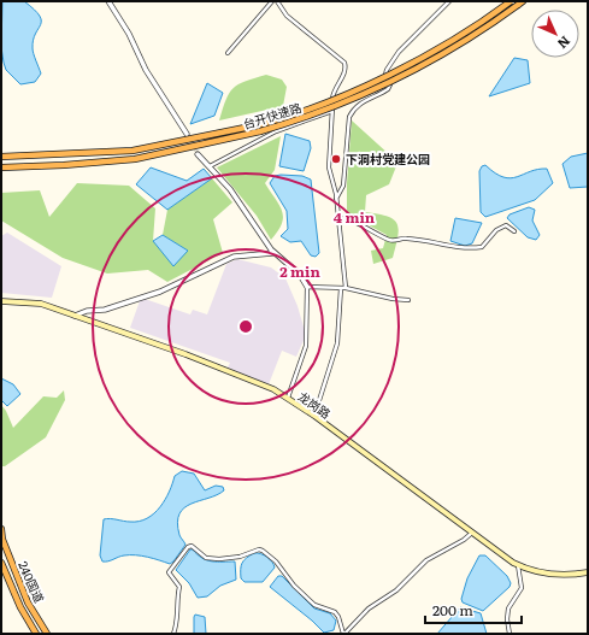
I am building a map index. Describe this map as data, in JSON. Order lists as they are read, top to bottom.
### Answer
{
  "streets": {
    "highway": ["台开快速路", "240国道"],
    "main road": ["龙岗路"]
  },
  "places": ["下洞村党建公园"],
  "scale_bar": "200 m",
  "north": "bottom right",
  "rings": ["4 min", "2 min"]
}
